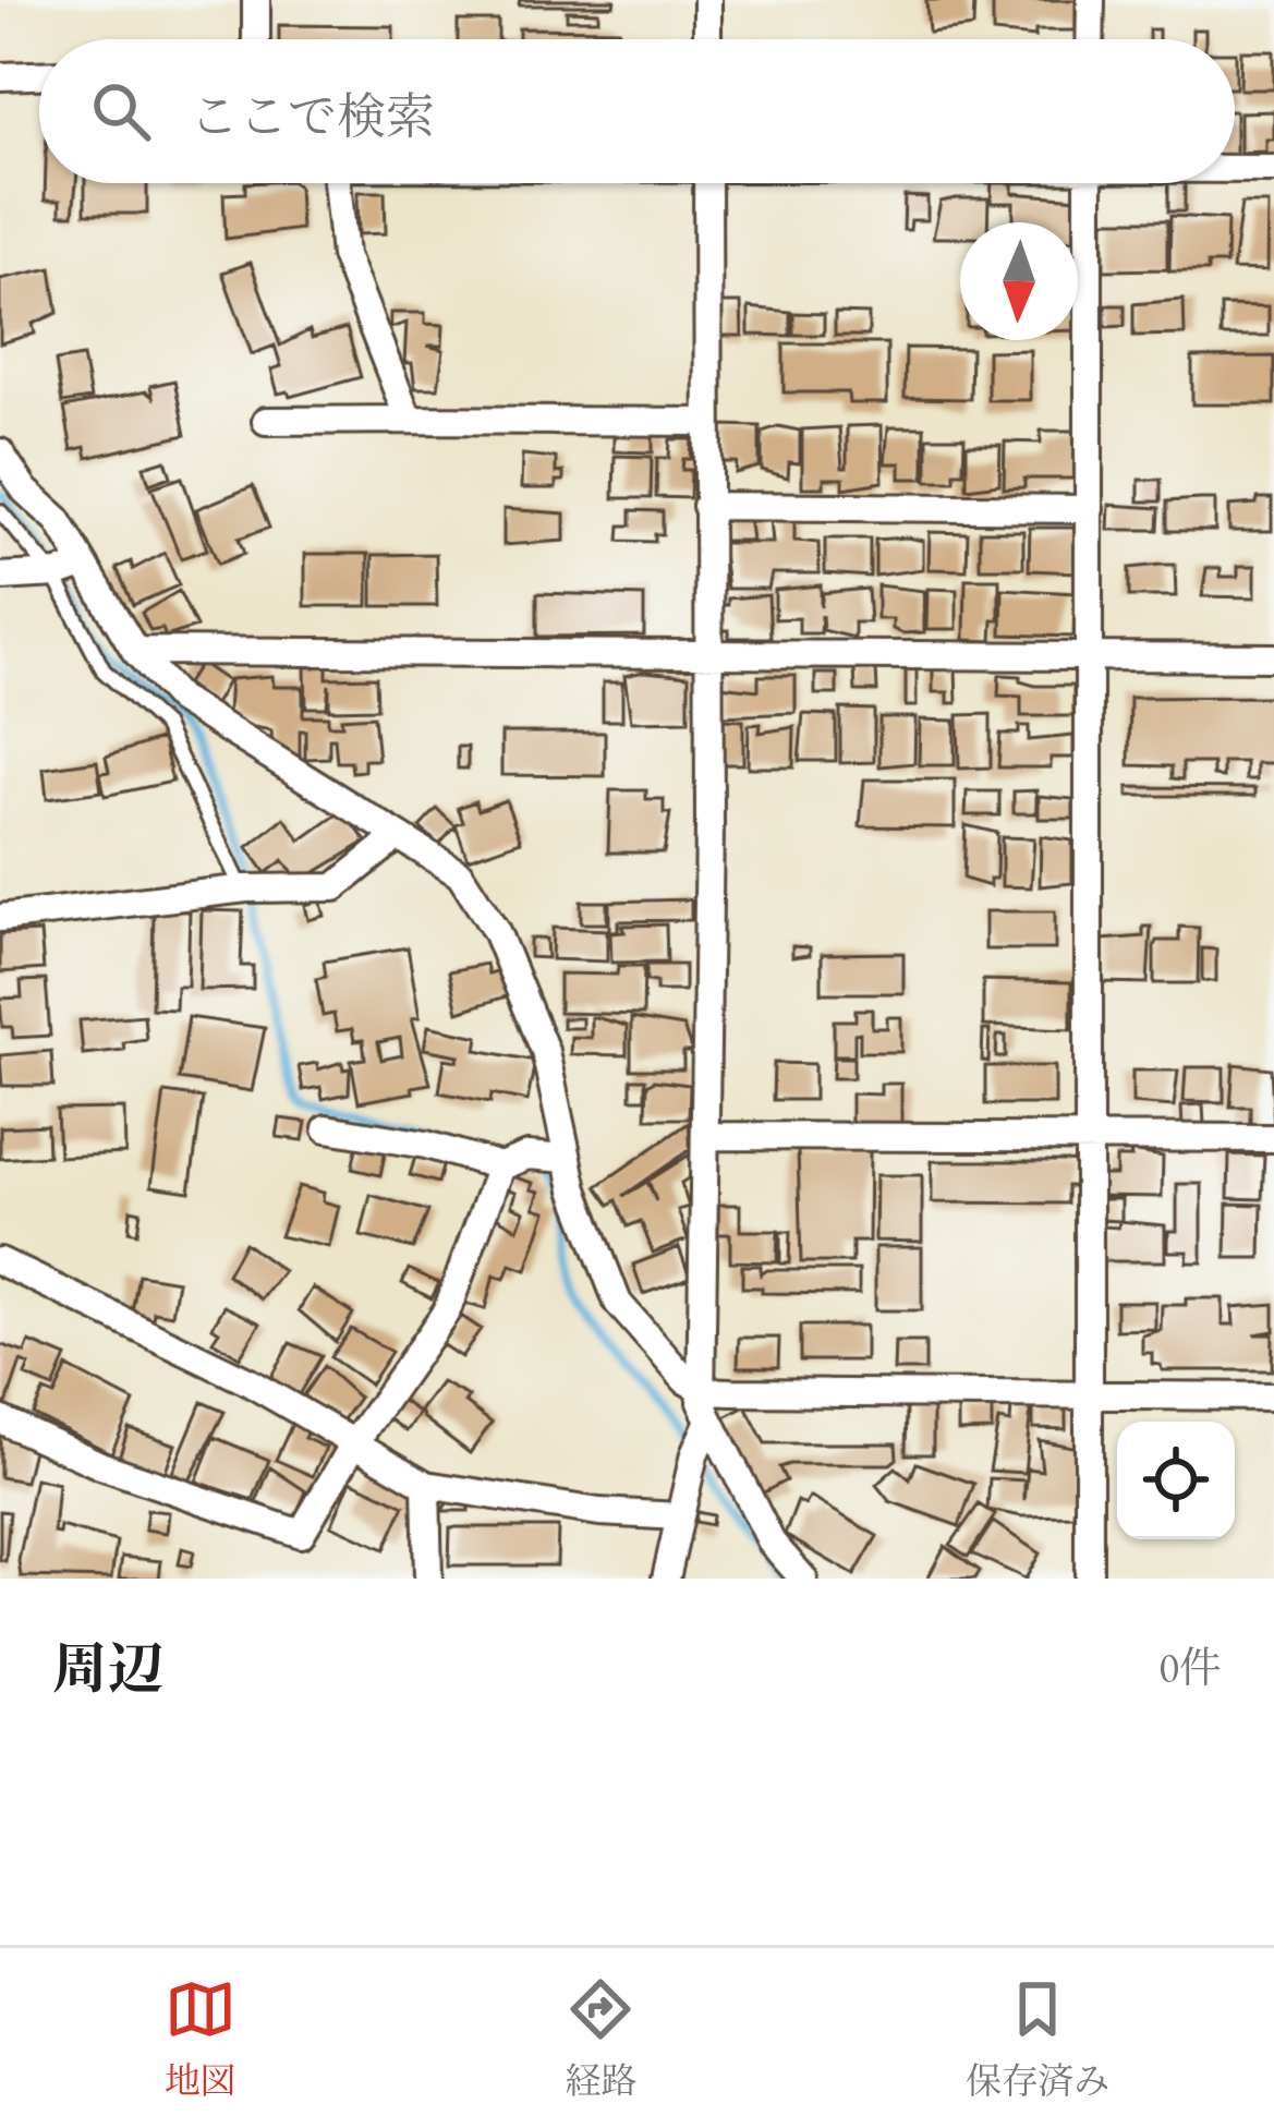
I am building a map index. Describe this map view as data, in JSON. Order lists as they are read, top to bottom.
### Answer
{
  "north": "bottom",
  "page": {
    "search": "ここで検索",
    "heading": ["周辺", "0件"],
    "nav": ["地図", "経路", "保存済み"]
  }
}
